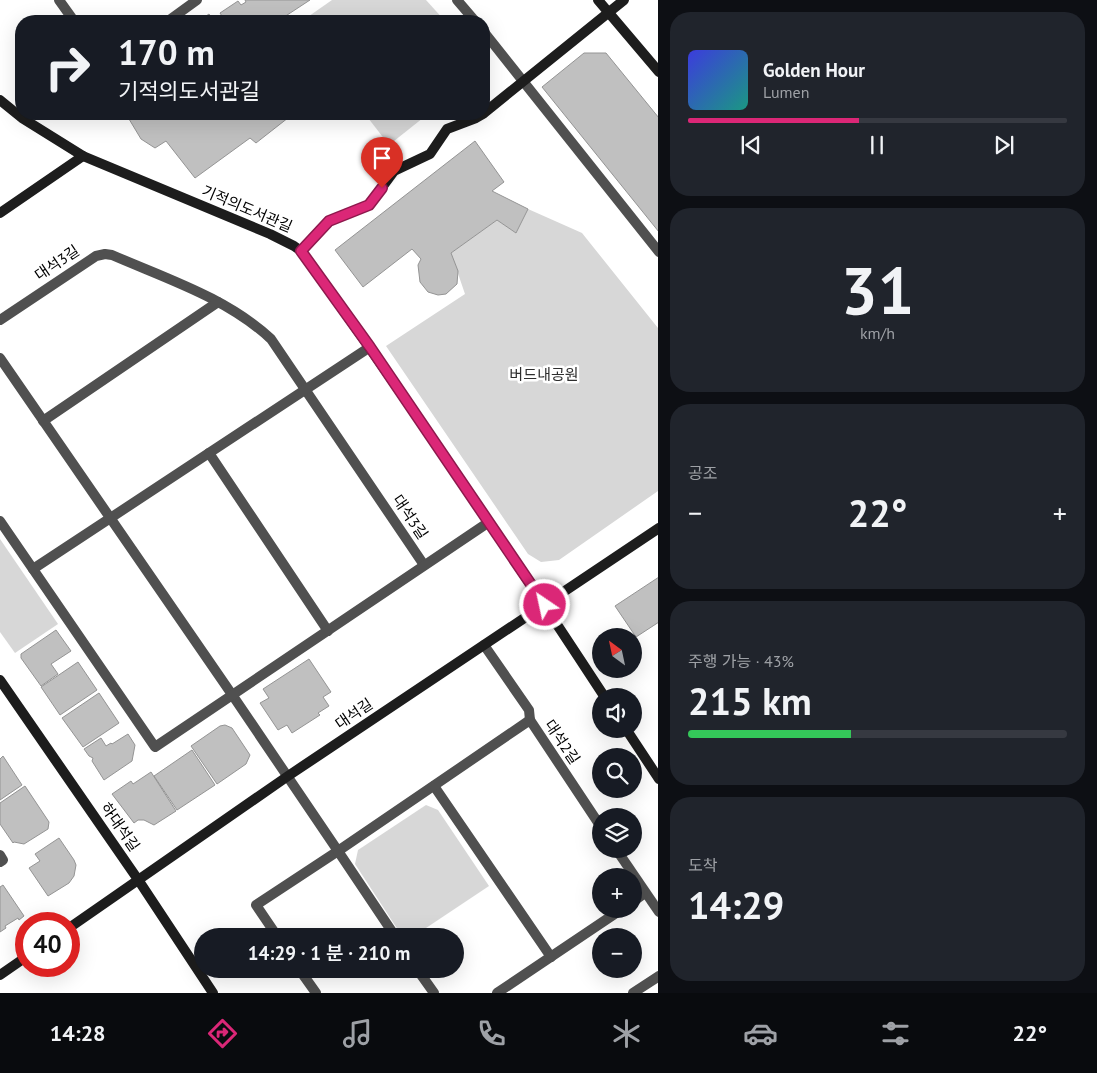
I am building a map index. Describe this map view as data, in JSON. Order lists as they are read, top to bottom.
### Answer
{
  "streets": {
    "street": [
      "기적의도서관길",
      "대석3길",
      "대석길",
      "대석2길",
      "하대석길"
    ]
  },
  "crossings": [
    ["대석길", "하대석길"]
  ],
  "parks": ["버드내공원"],
  "north": "top left",
  "page": {
    "turn": ["170 m", "기적의도서관길"],
    "song": ["Golden Hour", "Lumen"],
    "tile": [
      ["31", "km/h"],
      "공조",
      ["주행 가능 · 43%", "215 km"],
      ["도착", "14:29"]
    ],
    "heat": ["−", "22°", "+"],
    "map_buttons": ["+", "−"],
    "limit": "40",
    "trip": "14:29 · 1 분 · 210 m",
    "tabs": ["14:28", "22°"]
  }
}
